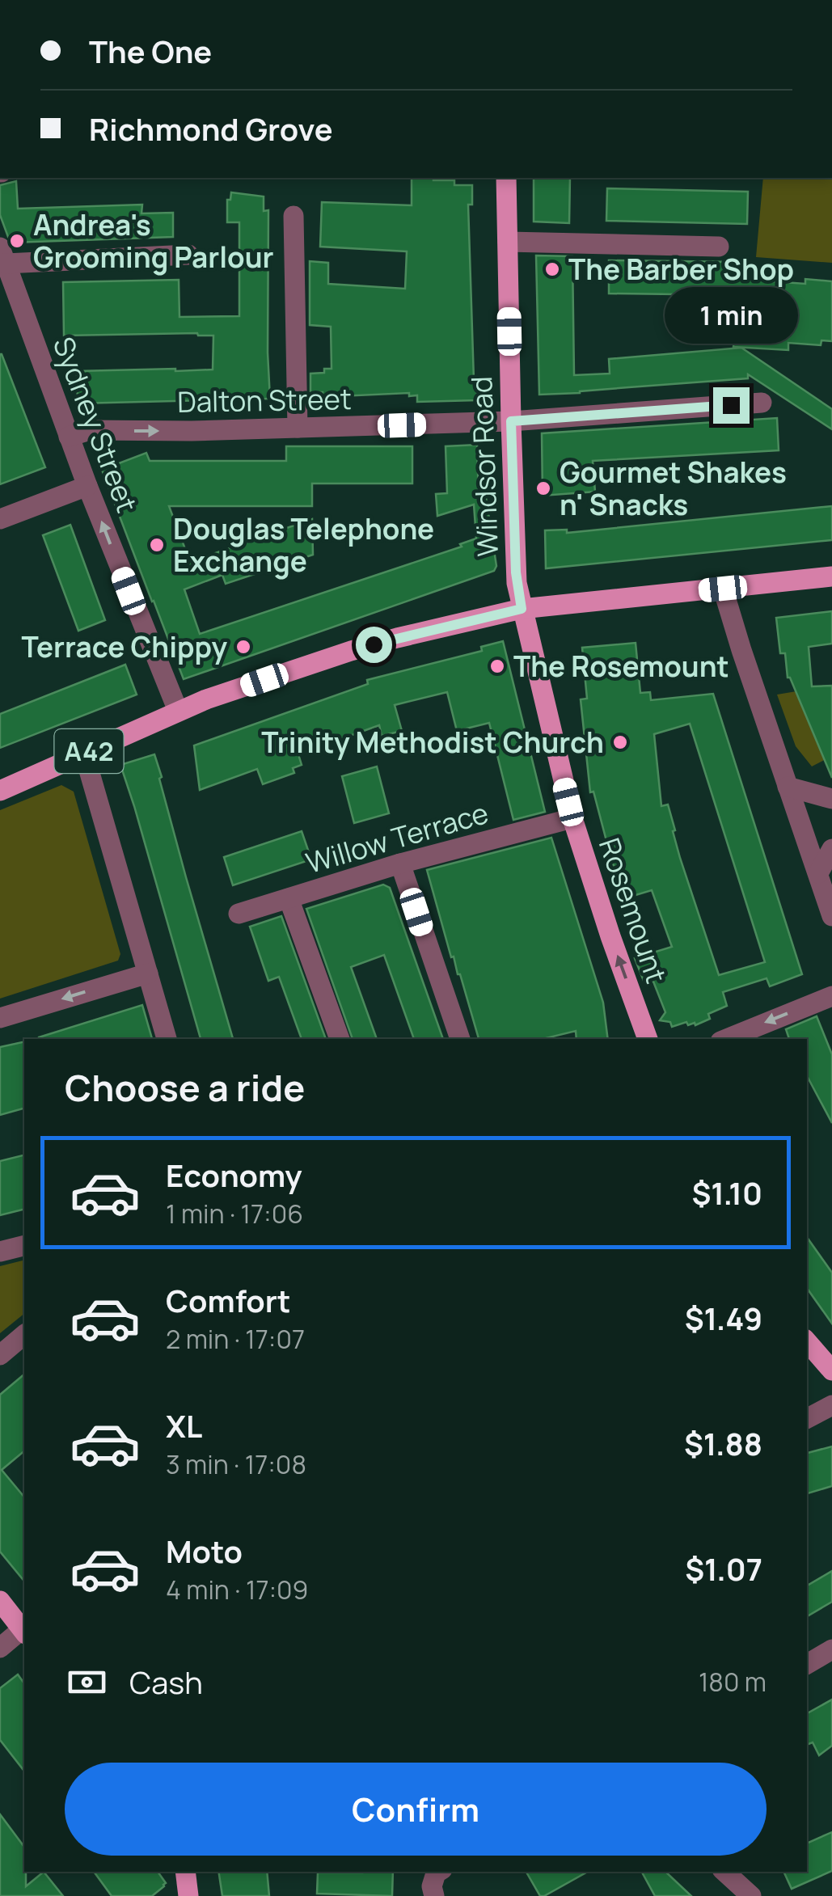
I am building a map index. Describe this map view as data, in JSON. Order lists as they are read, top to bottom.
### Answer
{
  "streets": {
    "main road": ["Windsor Road", "A42", "Rosemount"],
    "street": ["Dalton Street", "Sydney Street", "Willow Terrace"]
  },
  "crossings": [
    ["Dalton Street", "Sydney Street"],
    ["Dalton Street", "Windsor Road"],
    ["Sydney Street", "A42"],
    ["Windsor Road", "A42"],
    ["Windsor Road", "Rosemount"],
    ["A42", "Rosemount"],
    ["Willow Terrace", "Rosemount"]
  ],
  "one_way": ["Sydney Street", "Rosemount"],
  "places": [
    "Andrea's Grooming Parlour",
    "The Barber Shop",
    "Gourmet Shakes n' Snacks",
    "Douglas Telephone Exchange",
    "Terrace Chippy",
    "The Rosemount",
    "Trinity Methodist Church"
  ],
  "page": {
    "banner": ["The One", "Richmond Grove"],
    "bubble": "1 min",
    "heading": "Choose a ride",
    "list": [
      {
        "name": "Economy",
        "note": "1 min · 17:06",
        "value": "$1.10"
      },
      {
        "name": "Comfort",
        "note": "2 min · 17:07",
        "value": "$1.49"
      },
      {
        "name": "XL",
        "note": "3 min · 17:08",
        "value": "$1.88"
      },
      {
        "name": "Moto",
        "note": "4 min · 17:09",
        "value": "$1.07"
      }
    ],
    "pay": ["Cash", "180 m"],
    "buttons": "Confirm"
  }
}
